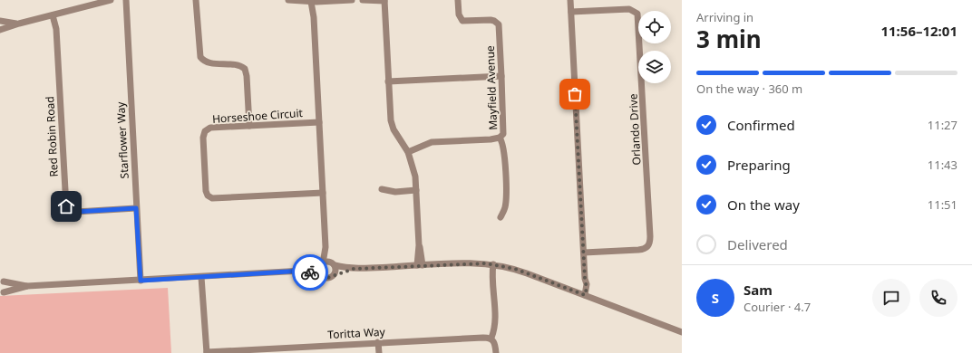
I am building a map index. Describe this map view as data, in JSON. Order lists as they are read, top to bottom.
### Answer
{
  "streets": {
    "street": [
      "Mayfield Avenue",
      "Horseshoe Circuit",
      "Orlando Drive",
      "Red Robin Road",
      "Starflower Way",
      "Toritta Way"
    ]
  },
  "crossings": [
    ["Red Robin Road", "Starflower Way"]
  ],
  "page": {
    "heading": ["3 min", "Arriving in", "11:56–12:01"],
    "panel": ["Sam", "Courier · 4.7"],
    "bar": "On the way · 360 m",
    "list": [
      ["Confirmed", "11:27"],
      ["Preparing", "11:43"],
      ["On the way", "11:51"],
      "Delivered"
    ],
    "round": "S"
  }
}
